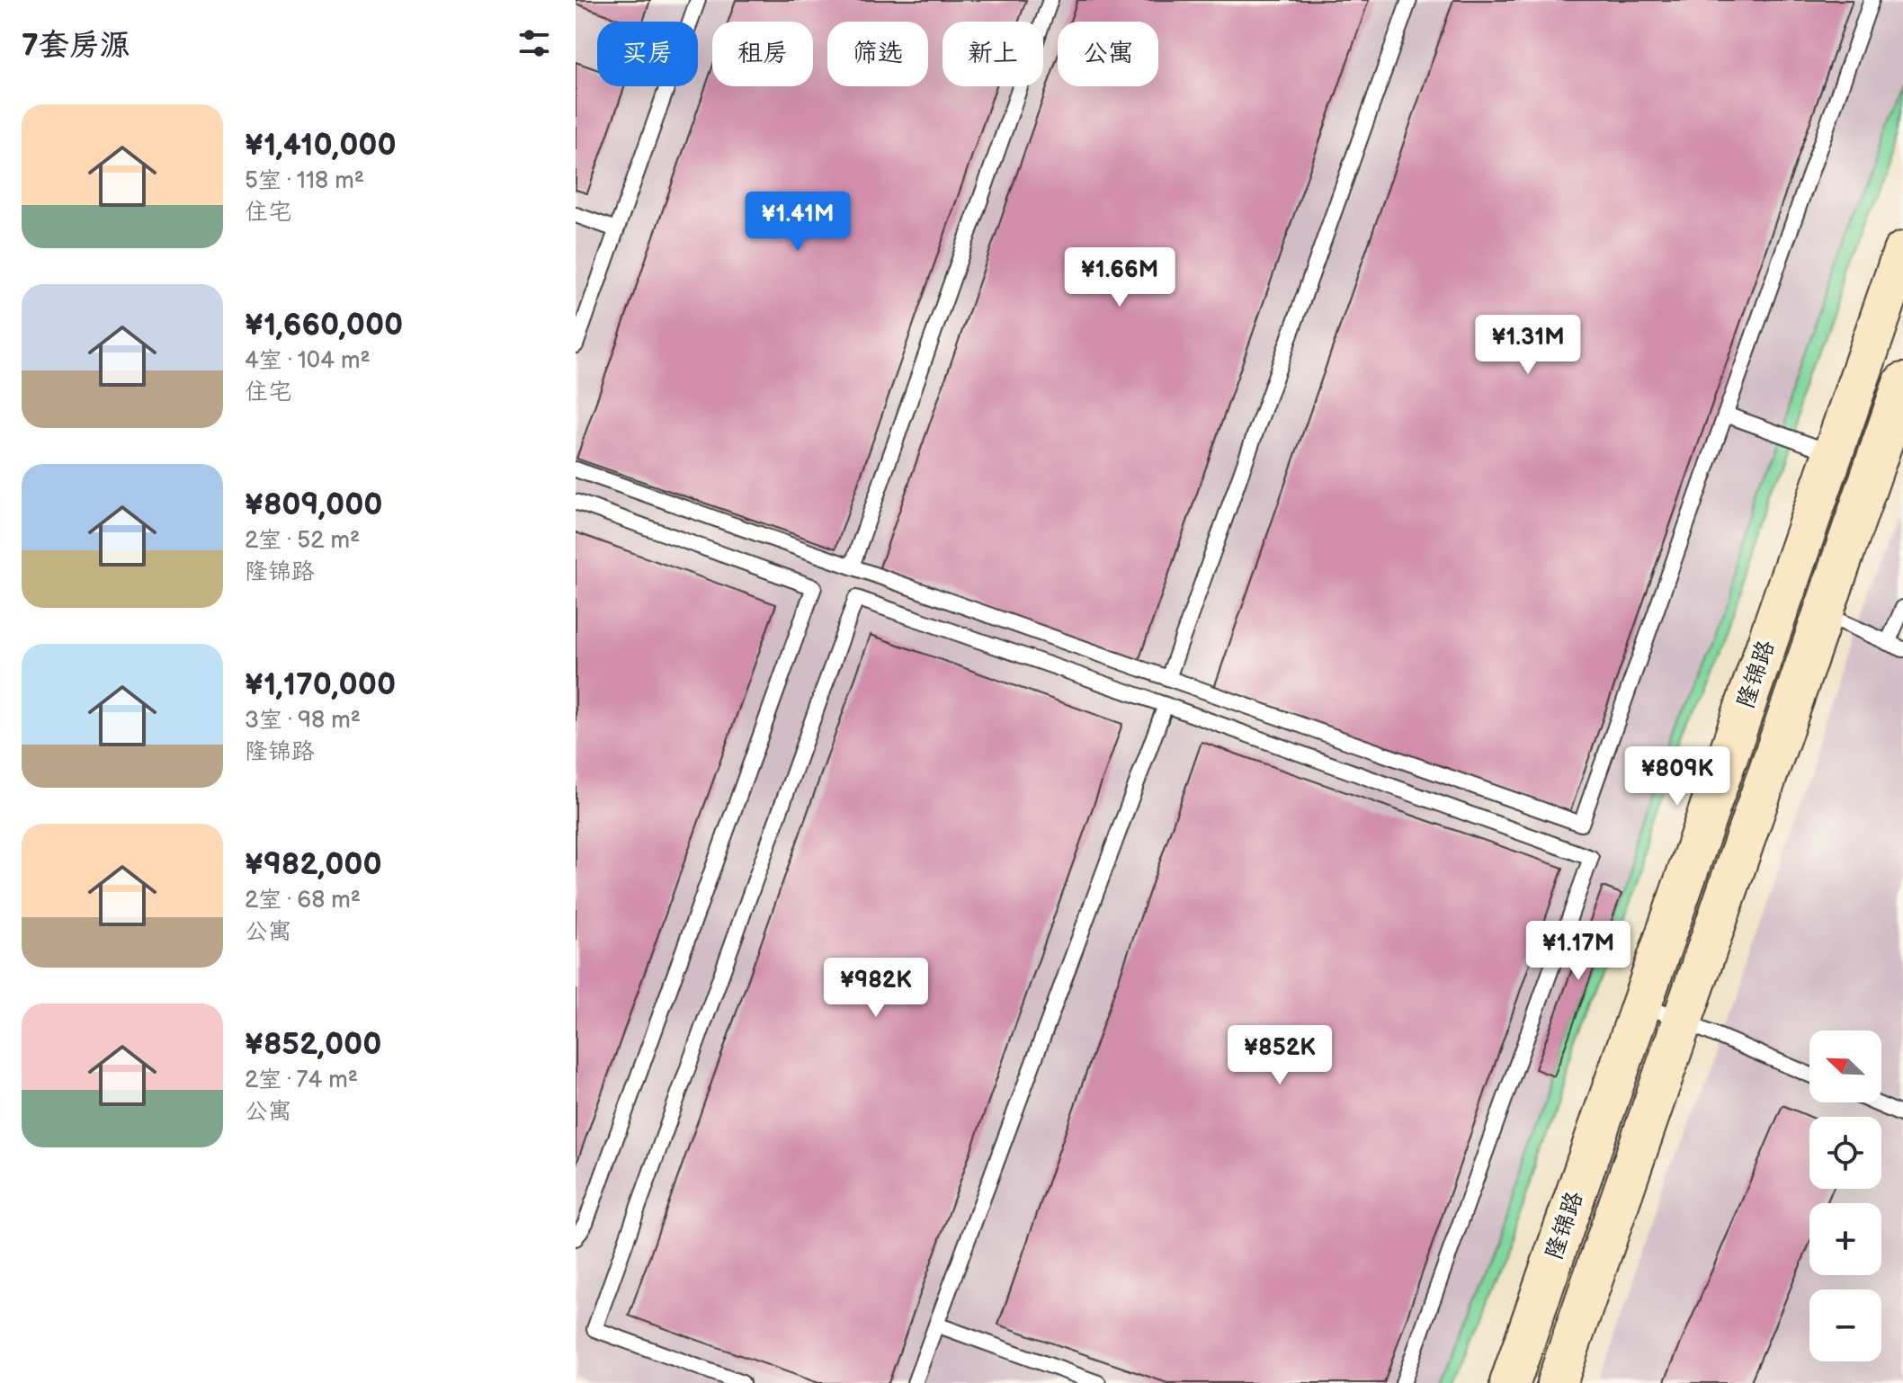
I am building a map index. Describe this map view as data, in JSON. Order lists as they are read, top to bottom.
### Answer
{
  "streets": {
    "main road": ["隆锦路"]
  },
  "north": "top left",
  "page": {
    "heading": "7套房源",
    "chip": [
      "买房",
      "租房",
      "筛选",
      "新上",
      "公寓"
    ],
    "list": [
      {
        "name": "¥1,410,000",
        "note": "5室 · 118 m² · 住宅"
      },
      {
        "name": "¥1,660,000",
        "note": "4室 · 104 m² · 住宅"
      },
      {
        "name": "¥809,000",
        "note": "2室 · 52 m² · 隆锦路"
      },
      {
        "name": "¥1,170,000",
        "note": "3室 · 98 m² · 隆锦路"
      },
      {
        "name": "¥982,000",
        "note": "2室 · 68 m² · 公寓"
      },
      {
        "name": "¥852,000",
        "note": "2室 · 74 m² · 公寓"
      }
    ],
    "price": [
      "¥1.41M",
      "¥1.66M",
      "¥1.31M",
      "¥809K",
      "¥1.17M",
      "¥982K",
      "¥852K"
    ],
    "map_buttons": ["+", "−"]
  }
}
